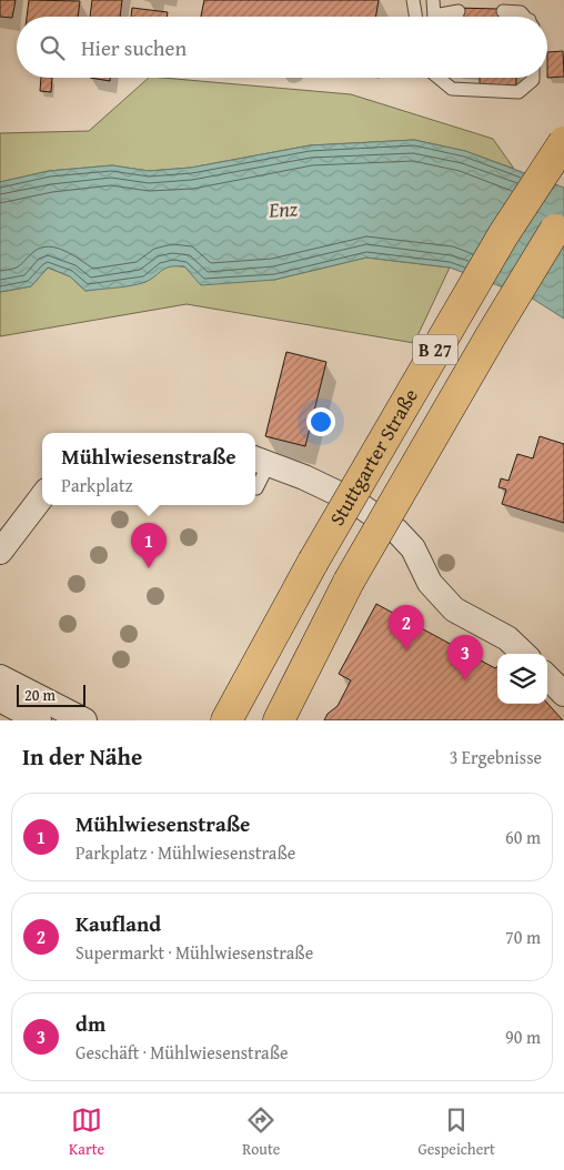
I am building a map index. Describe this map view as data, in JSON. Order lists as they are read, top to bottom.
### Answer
{
  "streets": {
    "main road": ["B 27", "Stuttgarter Straße"]
  },
  "water": ["Enz"],
  "scale_bar": "20 m",
  "page": {
    "search": "Hier suchen",
    "popup": ["Mühlwiesenstraße", "Parkplatz"],
    "pins": ["1", "2", "3"],
    "scale": "20 m",
    "heading": ["In der Nähe", "3 Ergebnisse"],
    "list": [
      {
        "mark": "1",
        "name": "Mühlwiesenstraße",
        "note": "Parkplatz · Mühlwiesenstraße",
        "value": "60 m"
      },
      {
        "mark": "2",
        "name": "Kaufland",
        "note": "Supermarkt · Mühlwiesenstraße",
        "value": "70 m"
      },
      {
        "mark": "3",
        "name": "dm",
        "note": "Geschäft · Mühlwiesenstraße",
        "value": "90 m"
      }
    ],
    "nav": ["Karte", "Route", "Gespeichert"]
  }
}
